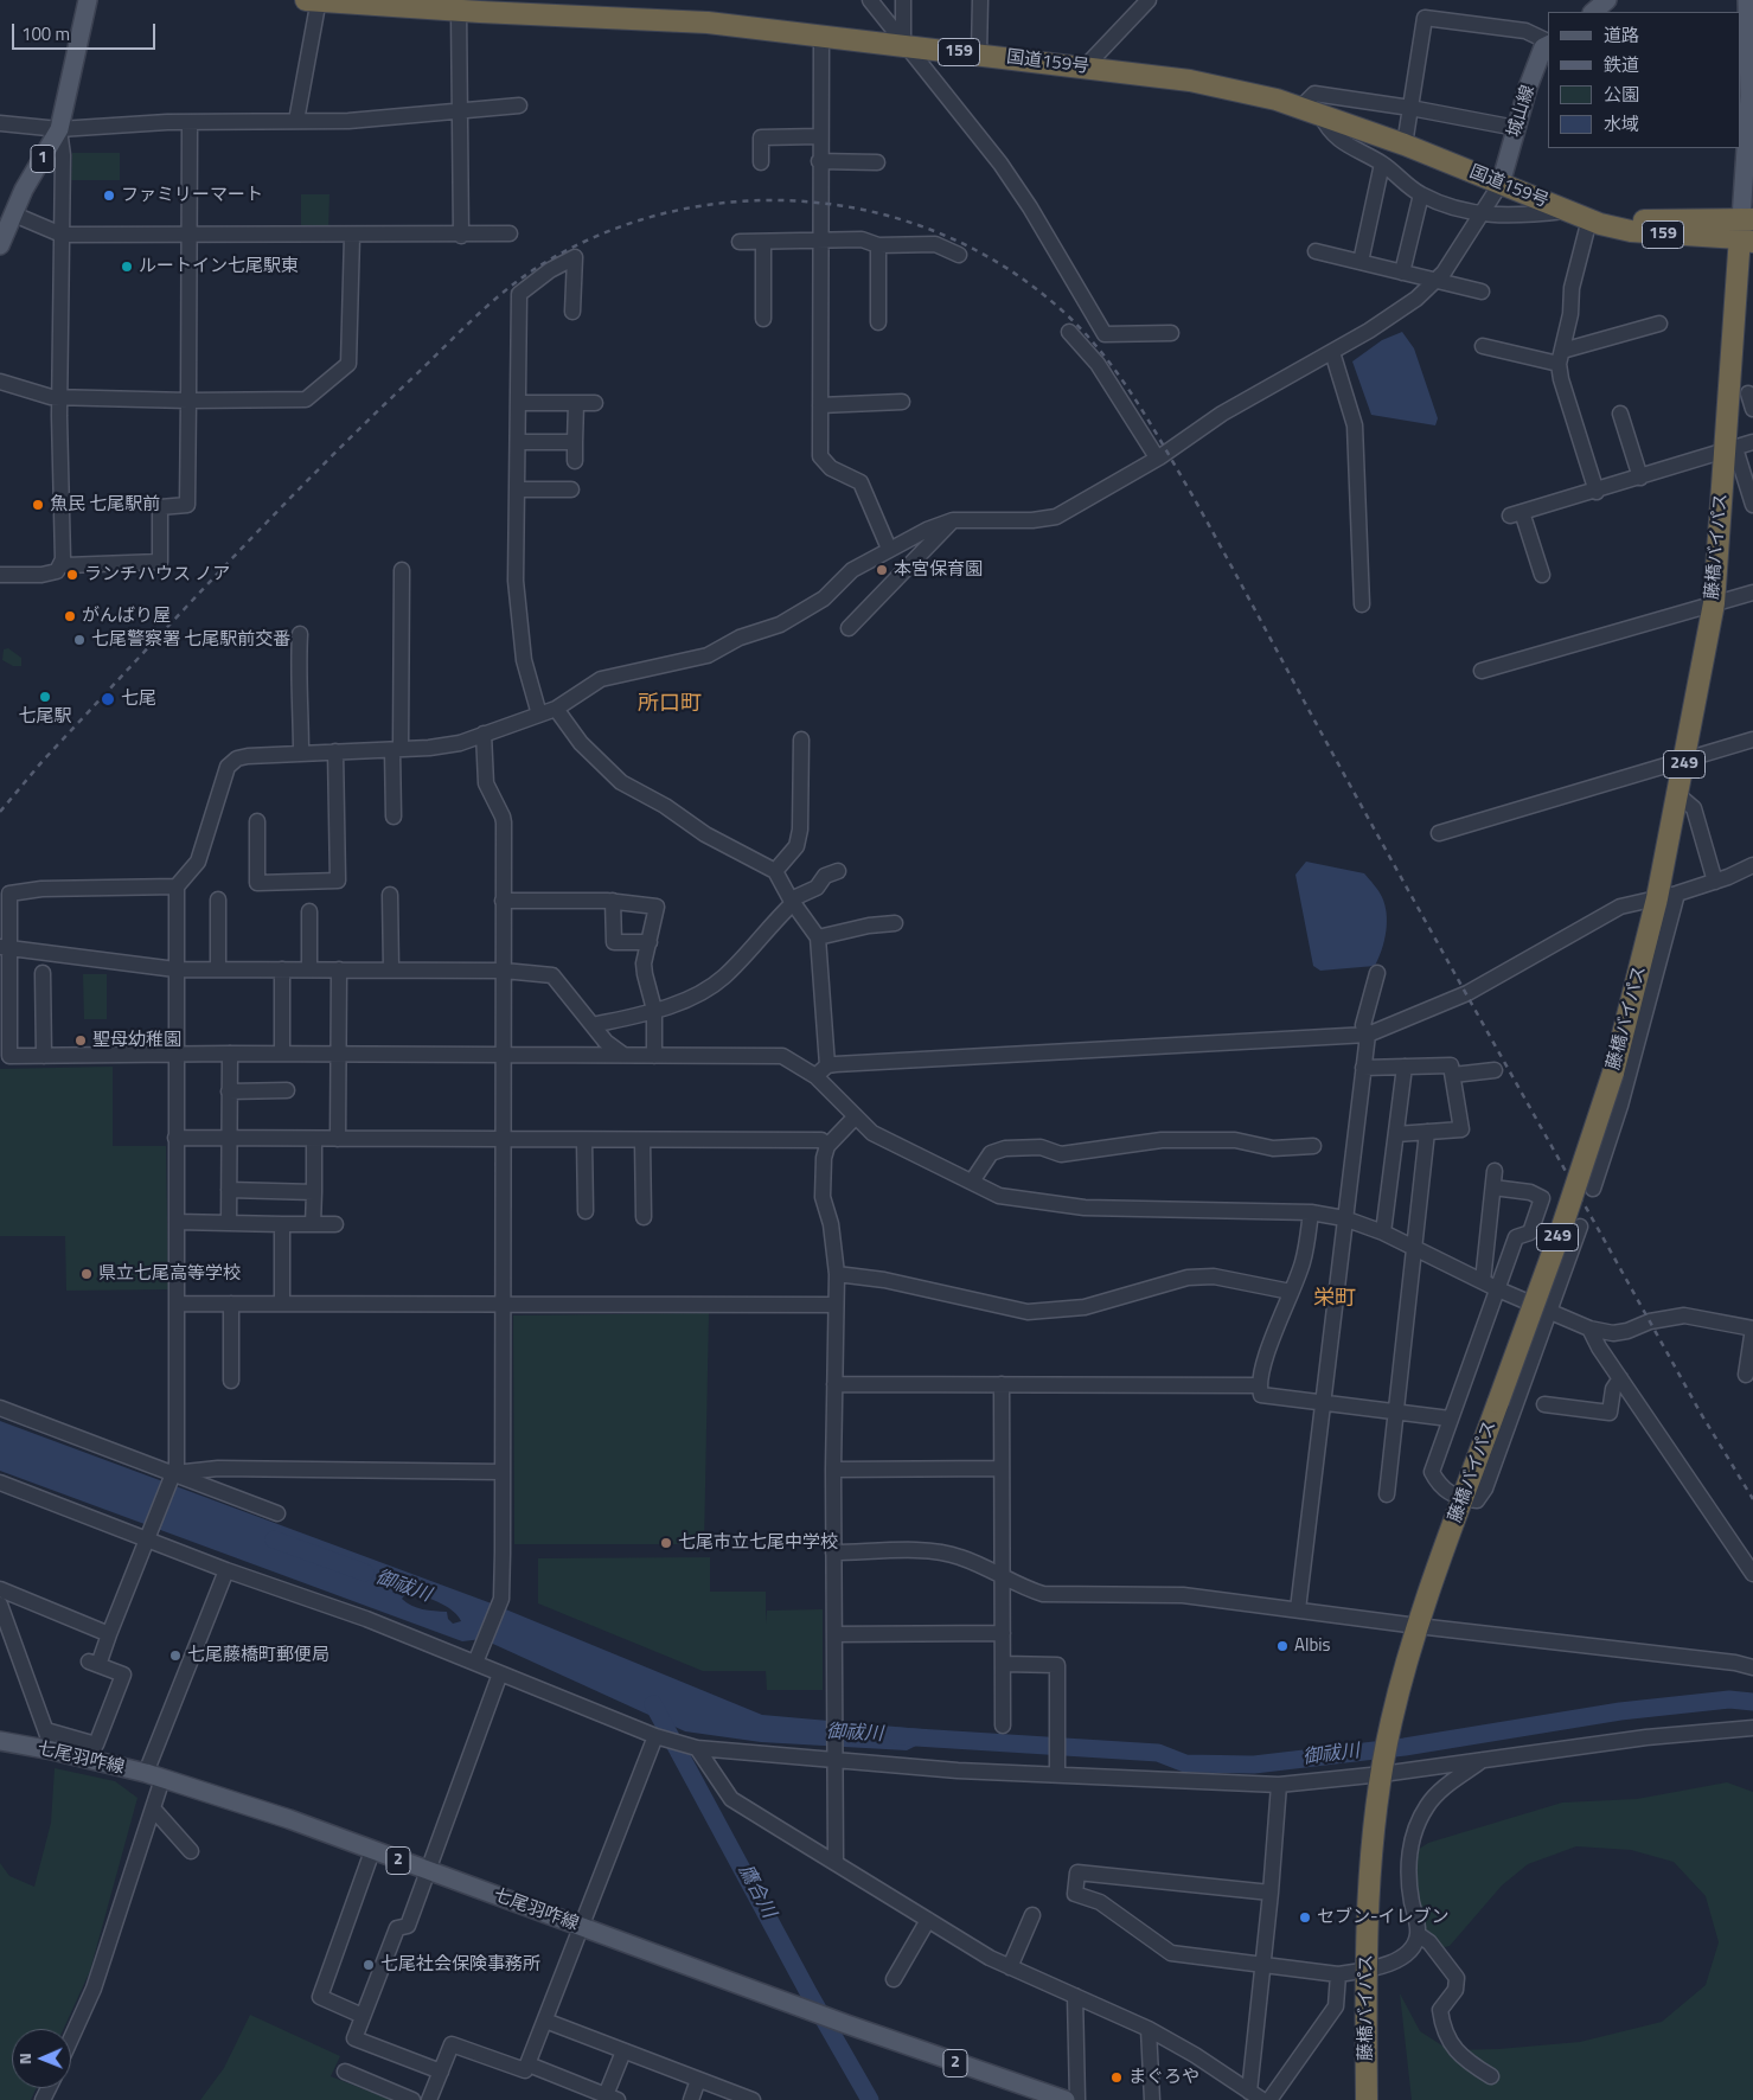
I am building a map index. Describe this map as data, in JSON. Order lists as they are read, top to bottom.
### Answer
{
  "streets": {
    "highway": [
      "159",
      "国道159号",
      "藤橋バイパス",
      "249"
    ],
    "main road": [
      "城山線",
      "1",
      "七尾羽咋線",
      "2"
    ]
  },
  "crossings": [
    ["国道159号", "城山線"],
    ["国道159号", "藤橋バイパス"]
  ],
  "districts": ["所口町", "栄町"],
  "water": ["御祓川", "鷹合川"],
  "places": [
    "ファミリーマート",
    "ルートイン七尾駅東",
    "魚民 七尾駅前",
    "本宮保育園",
    "ランチハウス ノア",
    "がんばり屋",
    "七尾警察署 七尾駅前交番",
    "七尾駅",
    "七尾",
    "聖母幼稚園",
    "県立七尾高等学校",
    "七尾市立七尾中学校",
    "Albis",
    "七尾藤橋町郵便局",
    "セブン-イレブン",
    "七尾社会保険事務所",
    "まぐろや"
  ],
  "legend": [
    "道路",
    "鉄道",
    "公園",
    "水域"
  ],
  "scale_bar": "100 m",
  "north": "left"
}
